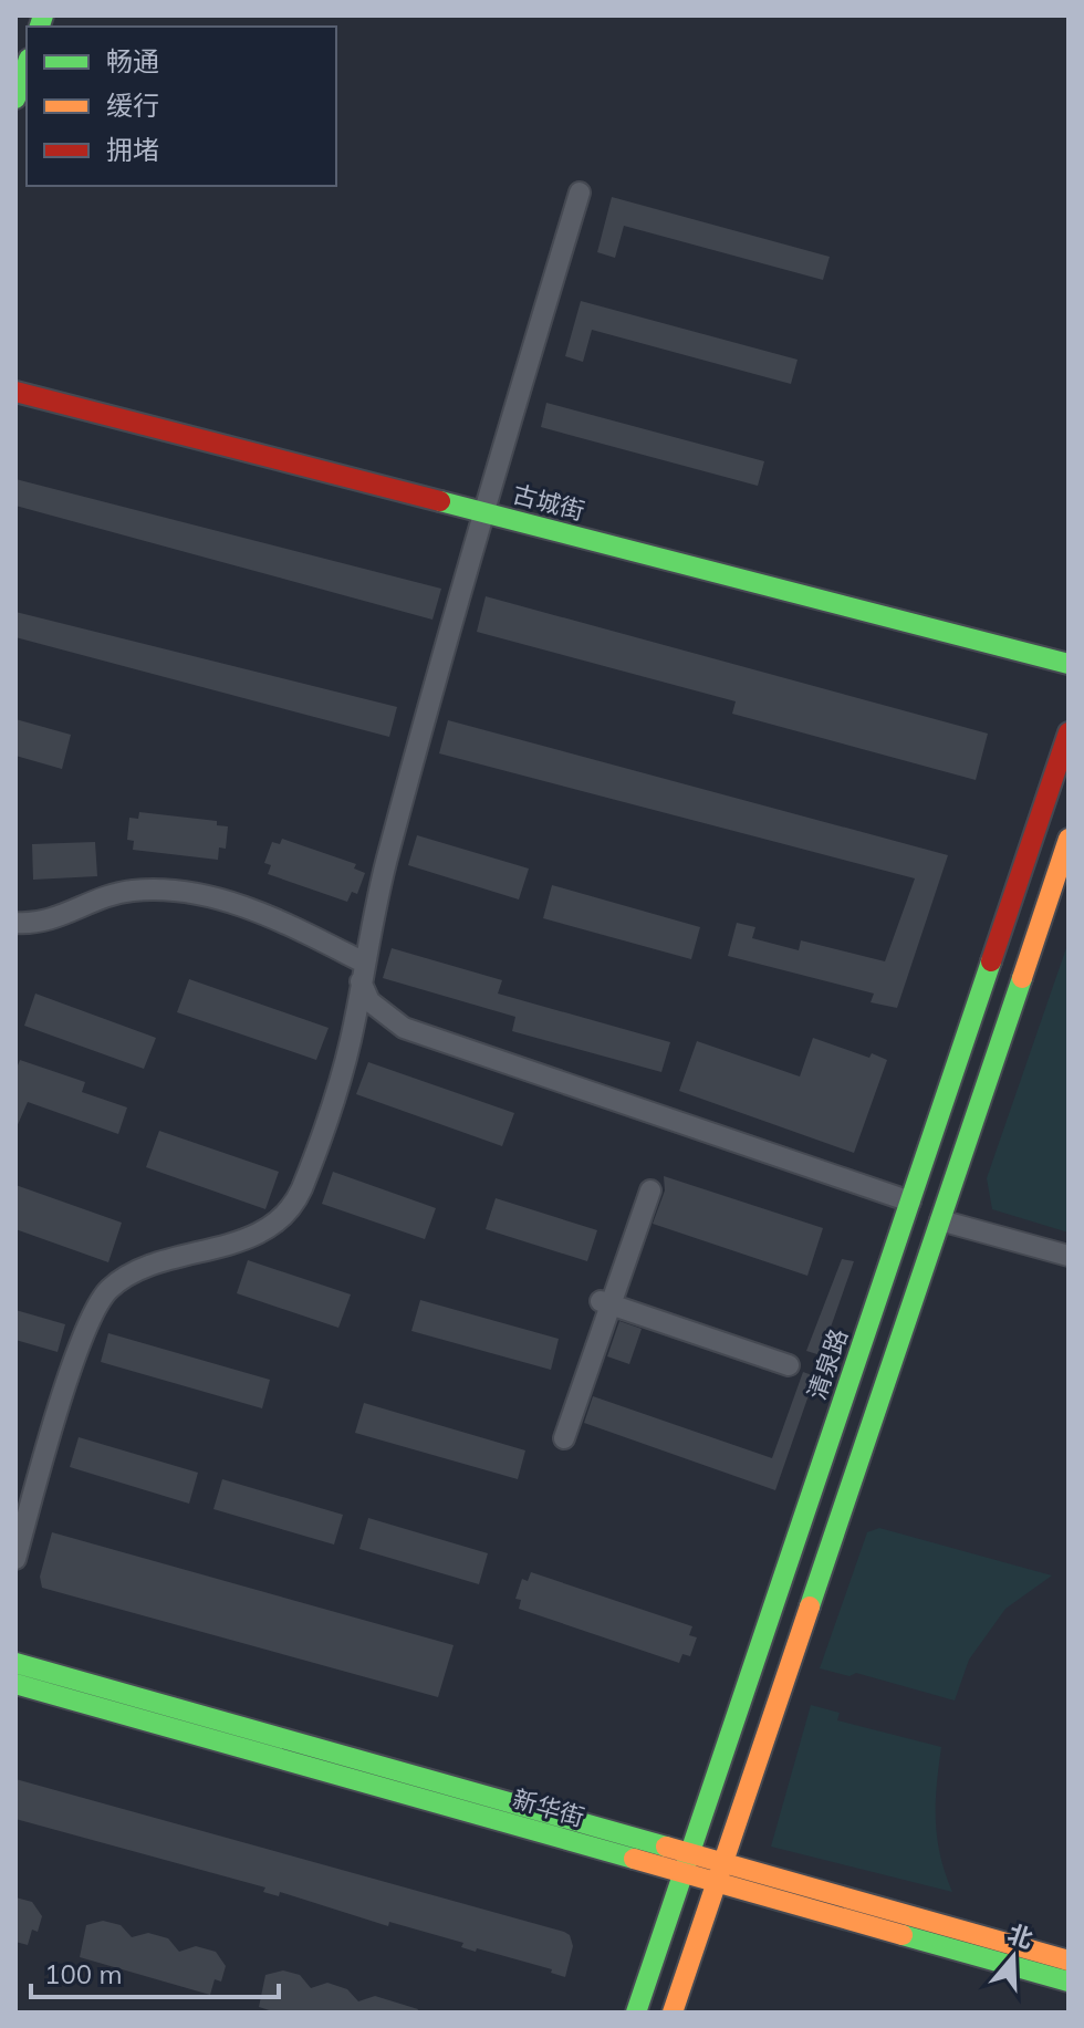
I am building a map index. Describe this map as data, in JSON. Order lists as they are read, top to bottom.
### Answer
{
  "streets": {
    "street": ["古城街", "清泉路", "新华街"]
  },
  "crossings": [
    ["清泉路", "新华街"]
  ],
  "legend": ["畅通", "缓行", "拥堵"],
  "scale_bar": "100 m",
  "north": "top"
}
